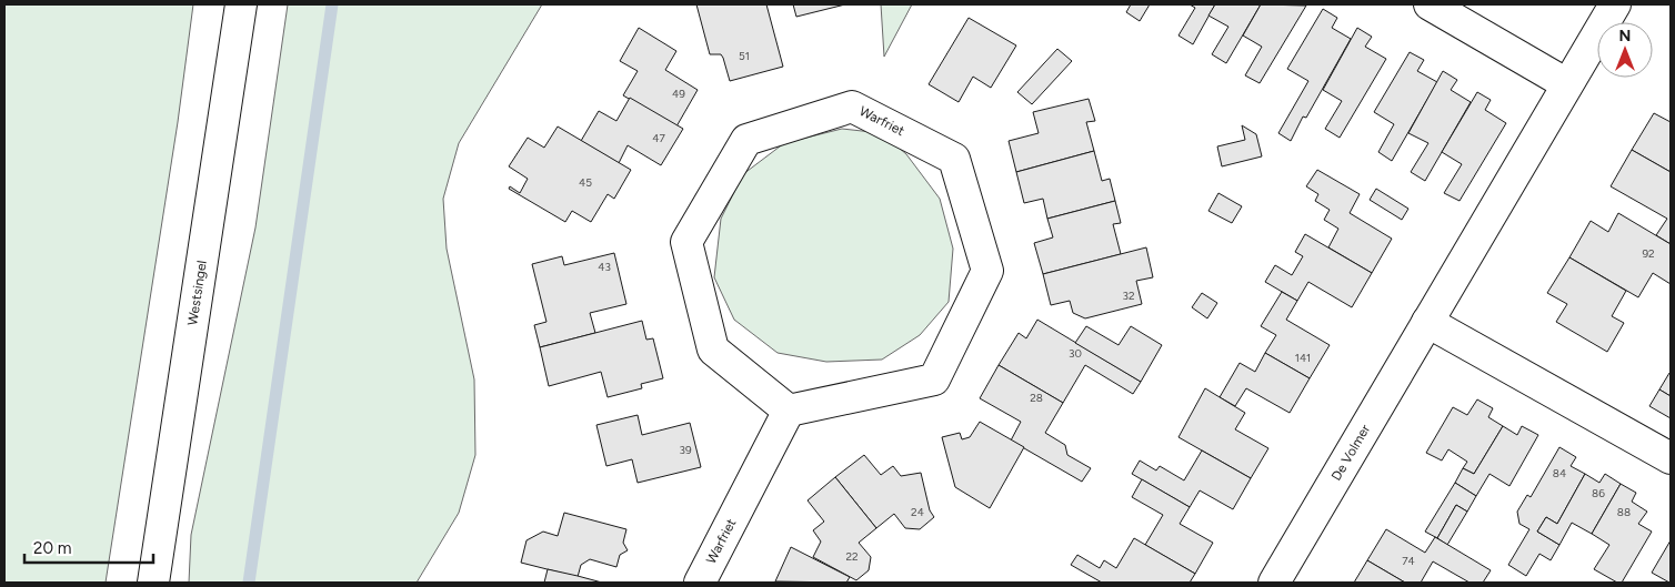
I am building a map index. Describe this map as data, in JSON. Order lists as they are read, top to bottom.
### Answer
{
  "streets": {
    "street": ["Warfriet", "Westsingel", "De Volmer"]
  },
  "house_numbers": [
    "51",
    "49",
    "47",
    "45",
    "92",
    "43",
    "32",
    "30",
    "141",
    "28",
    "39",
    "84",
    "86",
    "24",
    "88",
    "22",
    "74"
  ],
  "scale_bar": "20 m",
  "north": "top"
}
